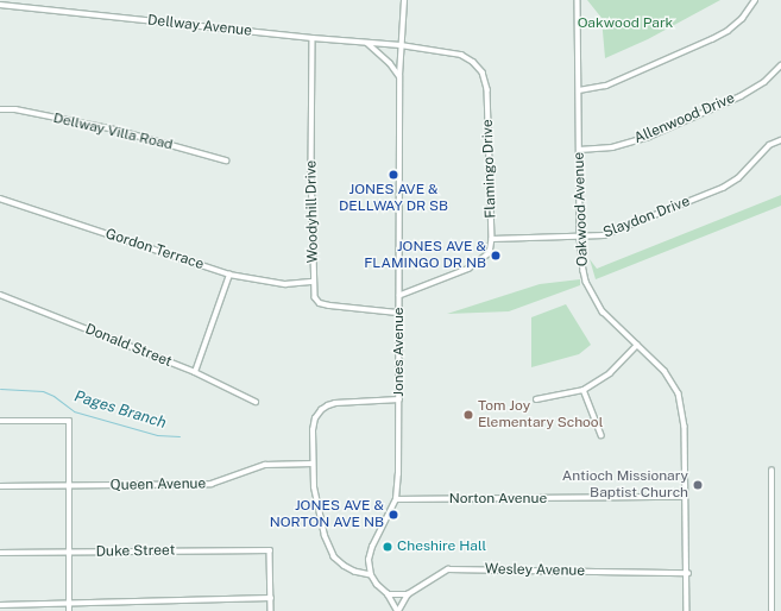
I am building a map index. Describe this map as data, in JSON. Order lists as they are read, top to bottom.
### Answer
{
  "streets": {
    "street": [
      "Dellway Avenue",
      "Allenwood Drive",
      "Dellway Villa Road",
      "Flamingo Drive",
      "Oakwood Avenue",
      "Woodyhill Drive",
      "Slaydon Drive",
      "Gordon Terrace",
      "Donald Street",
      "Jones Avenue",
      "Queen Avenue",
      "Norton Avenue",
      "Duke Street",
      "Wesley Avenue"
    ]
  },
  "crossings": [
    ["Dellway Avenue", "Flamingo Drive"],
    ["Dellway Avenue", "Woodyhill Drive"],
    ["Dellway Avenue", "Jones Avenue"],
    ["Allenwood Drive", "Oakwood Avenue"],
    ["Flamingo Drive", "Slaydon Drive"],
    ["Flamingo Drive", "Jones Avenue"],
    ["Oakwood Avenue", "Slaydon Drive"],
    ["Oakwood Avenue", "Norton Avenue"],
    ["Oakwood Avenue", "Wesley Avenue"],
    ["Woodyhill Drive", "Gordon Terrace"],
    ["Woodyhill Drive", "Jones Avenue"],
    ["Jones Avenue", "Norton Avenue"]
  ],
  "water": ["Pages Branch"],
  "parks": ["Oakwood Park"],
  "places": [
    "JONES AVE & DELLWAY DR SB",
    "JONES AVE & FLAMINGO DR NB",
    "Tom Joy Elementary School",
    "Antioch Missionary Baptist Church",
    "JONES AVE & NORTON AVE NB",
    "Cheshire Hall"
  ]
}
